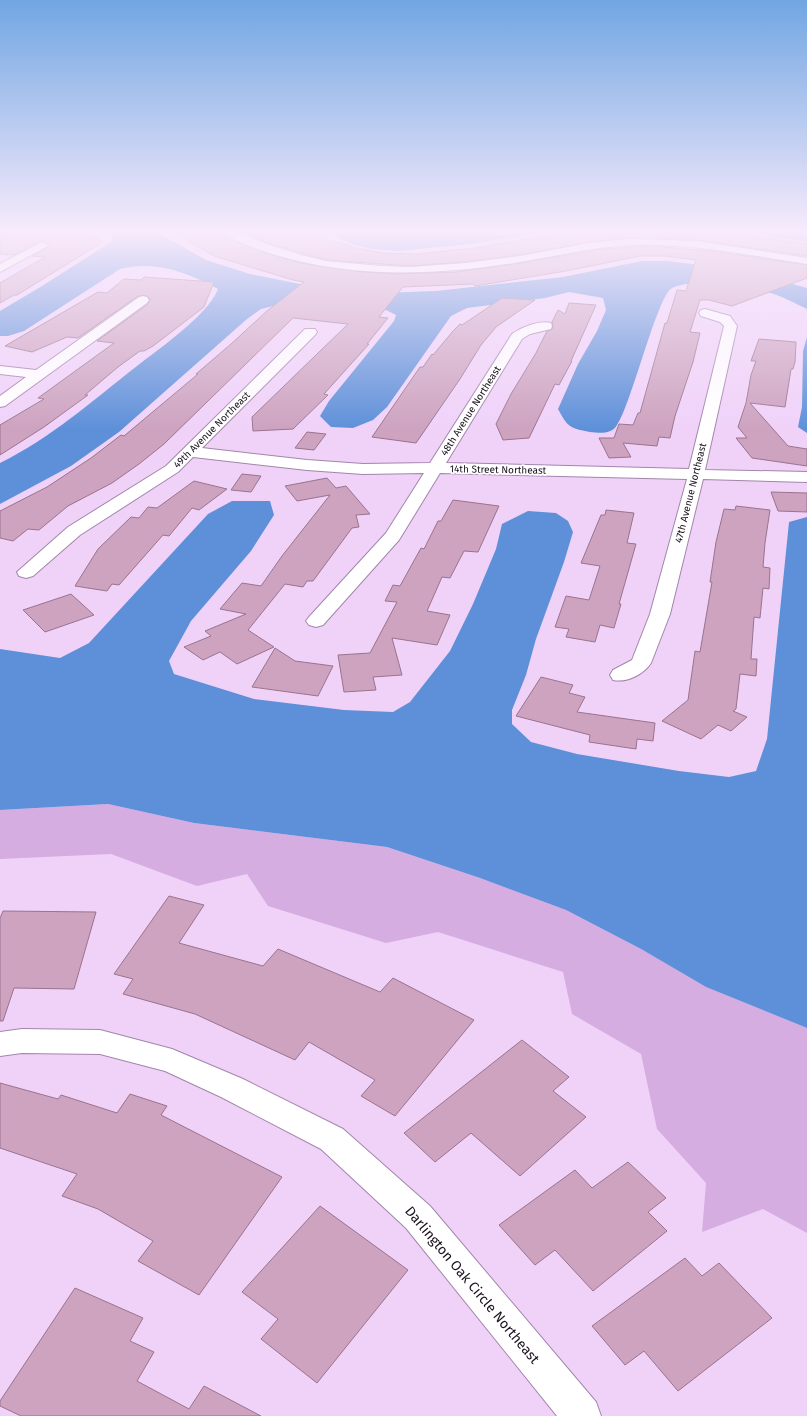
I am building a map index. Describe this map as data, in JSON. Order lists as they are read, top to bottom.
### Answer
{
  "streets": {
    "street": [
      "48th Avenue Northeast",
      "49th Avenue Northeast",
      "14th Street Northeast",
      "47th Avenue Northeast",
      "Darlington Oak Circle Northeast"
    ]
  },
  "crossings": [
    ["48th Avenue Northeast", "14th Street Northeast"],
    ["49th Avenue Northeast", "14th Street Northeast"],
    ["14th Street Northeast", "47th Avenue Northeast"]
  ]
}
